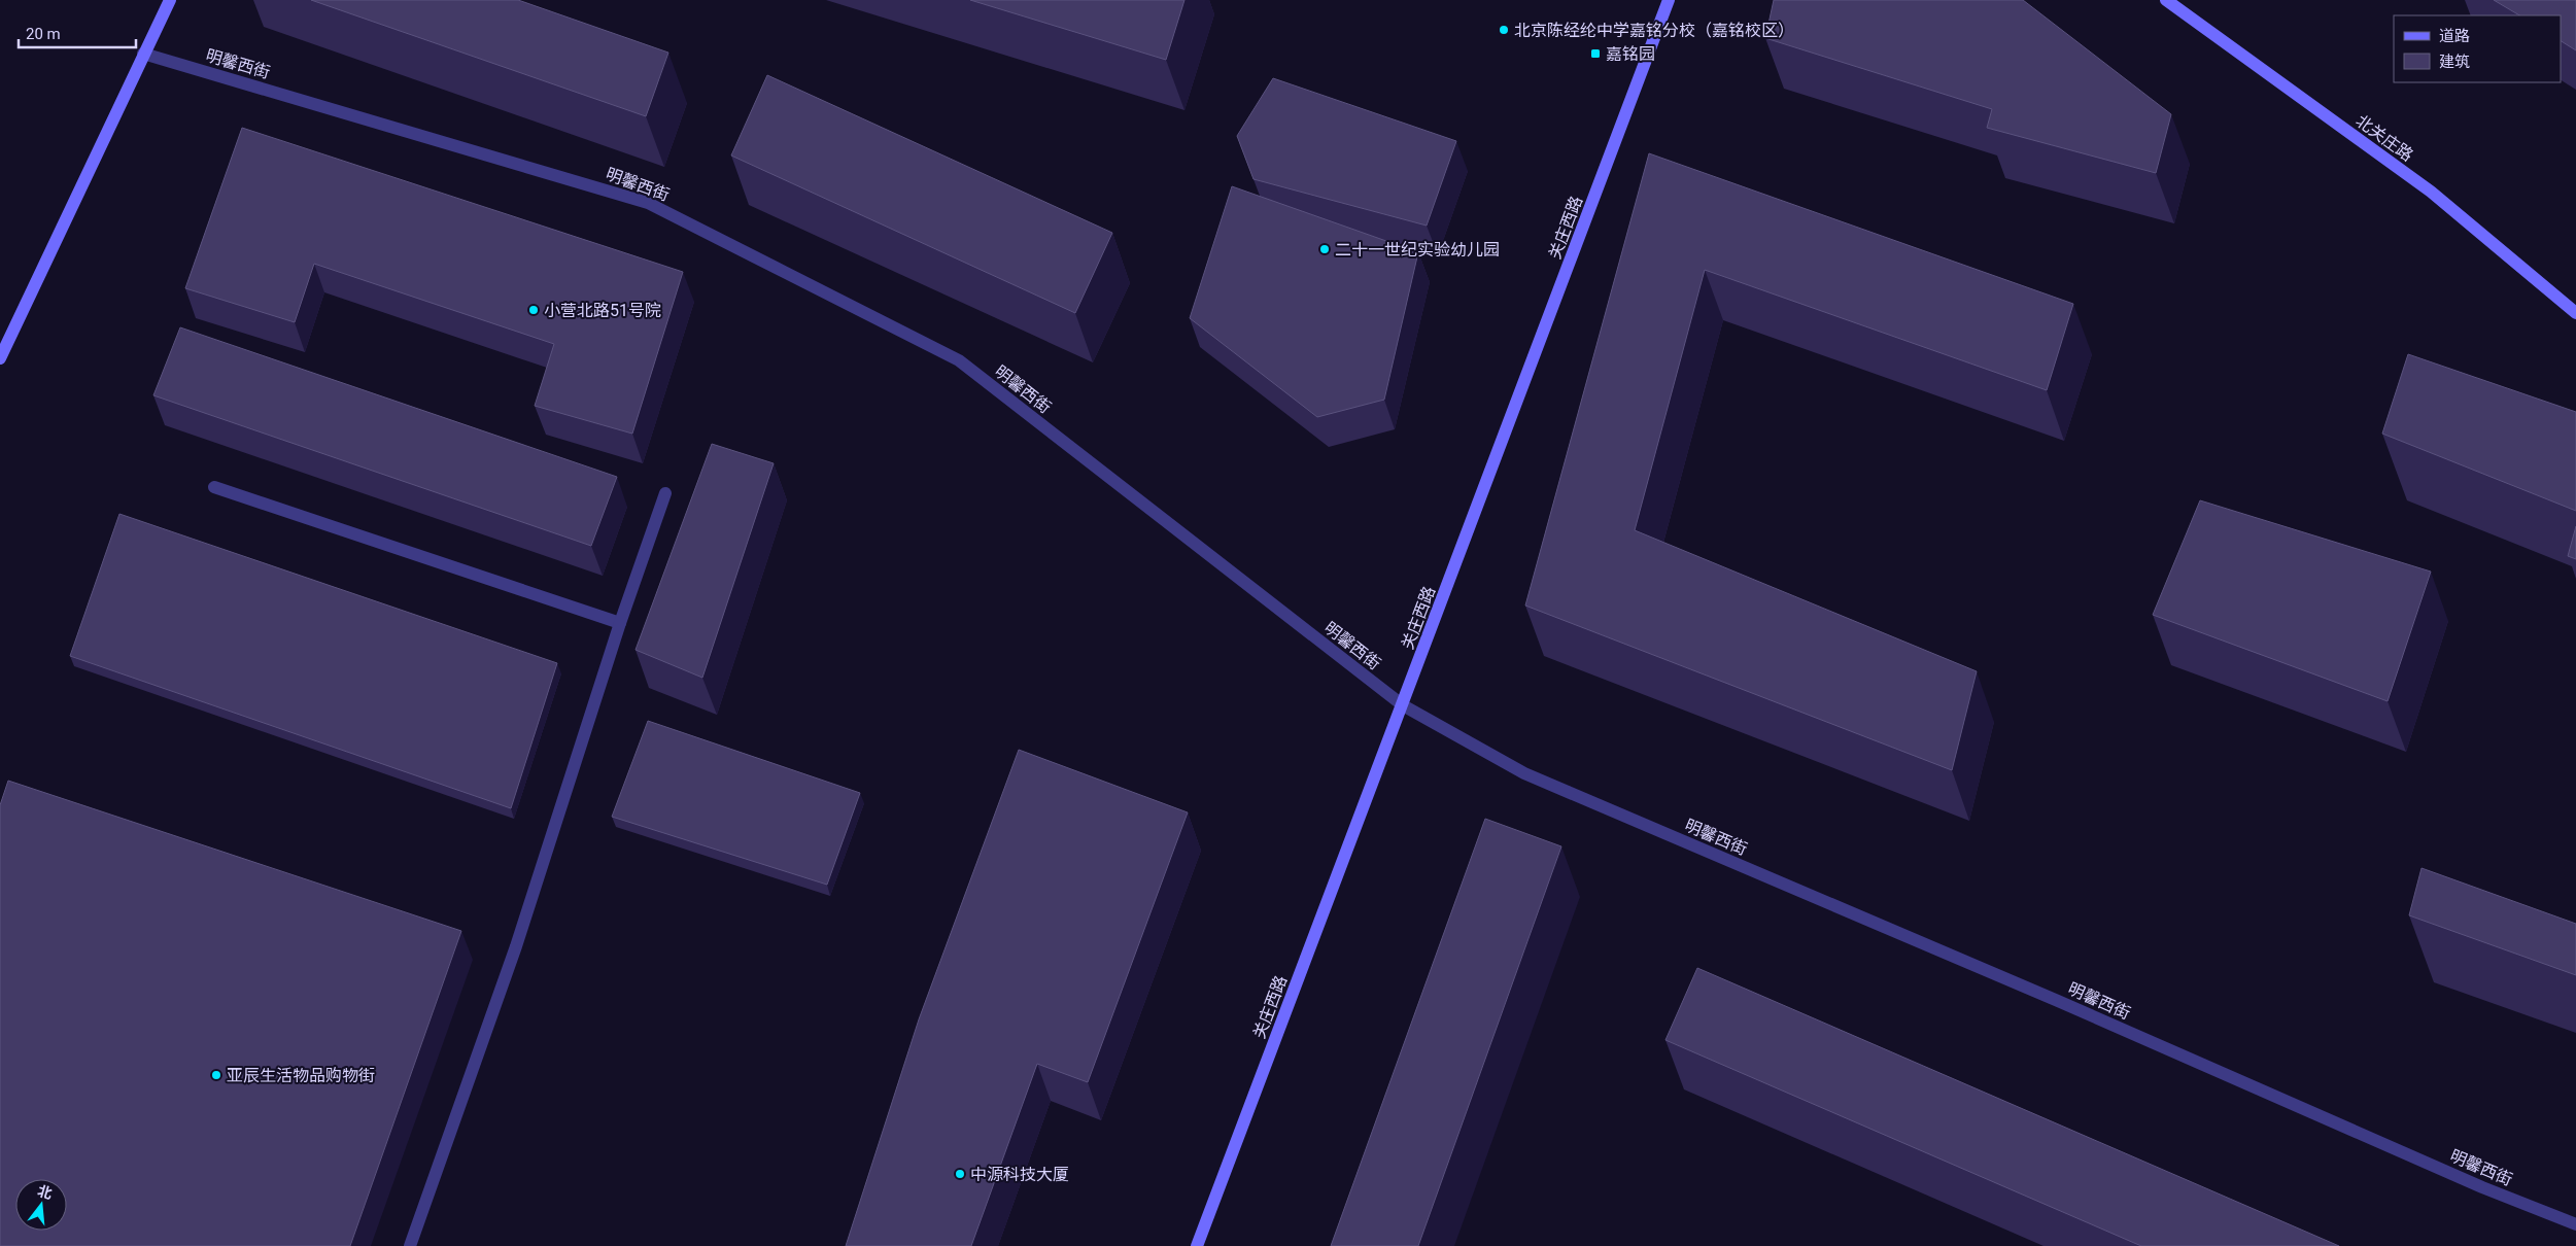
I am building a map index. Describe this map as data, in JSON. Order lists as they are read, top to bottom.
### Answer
{
  "streets": {
    "street": ["明馨西街", "北关庄路", "关庄西路"]
  },
  "crossings": [
    ["明馨西街", "关庄西路"]
  ],
  "places": {
    "other": [
      "北京陈经纶中学嘉铭分校（嘉铭校区）",
      "二十一世纪实验幼儿园",
      "小营北路51号院",
      "亚辰生活物品购物街",
      "中源科技大厦"
    ],
    "transit": ["嘉铭园"]
  },
  "legend": ["道路", "建筑"],
  "scale_bar": "20 m",
  "north": "top"
}
